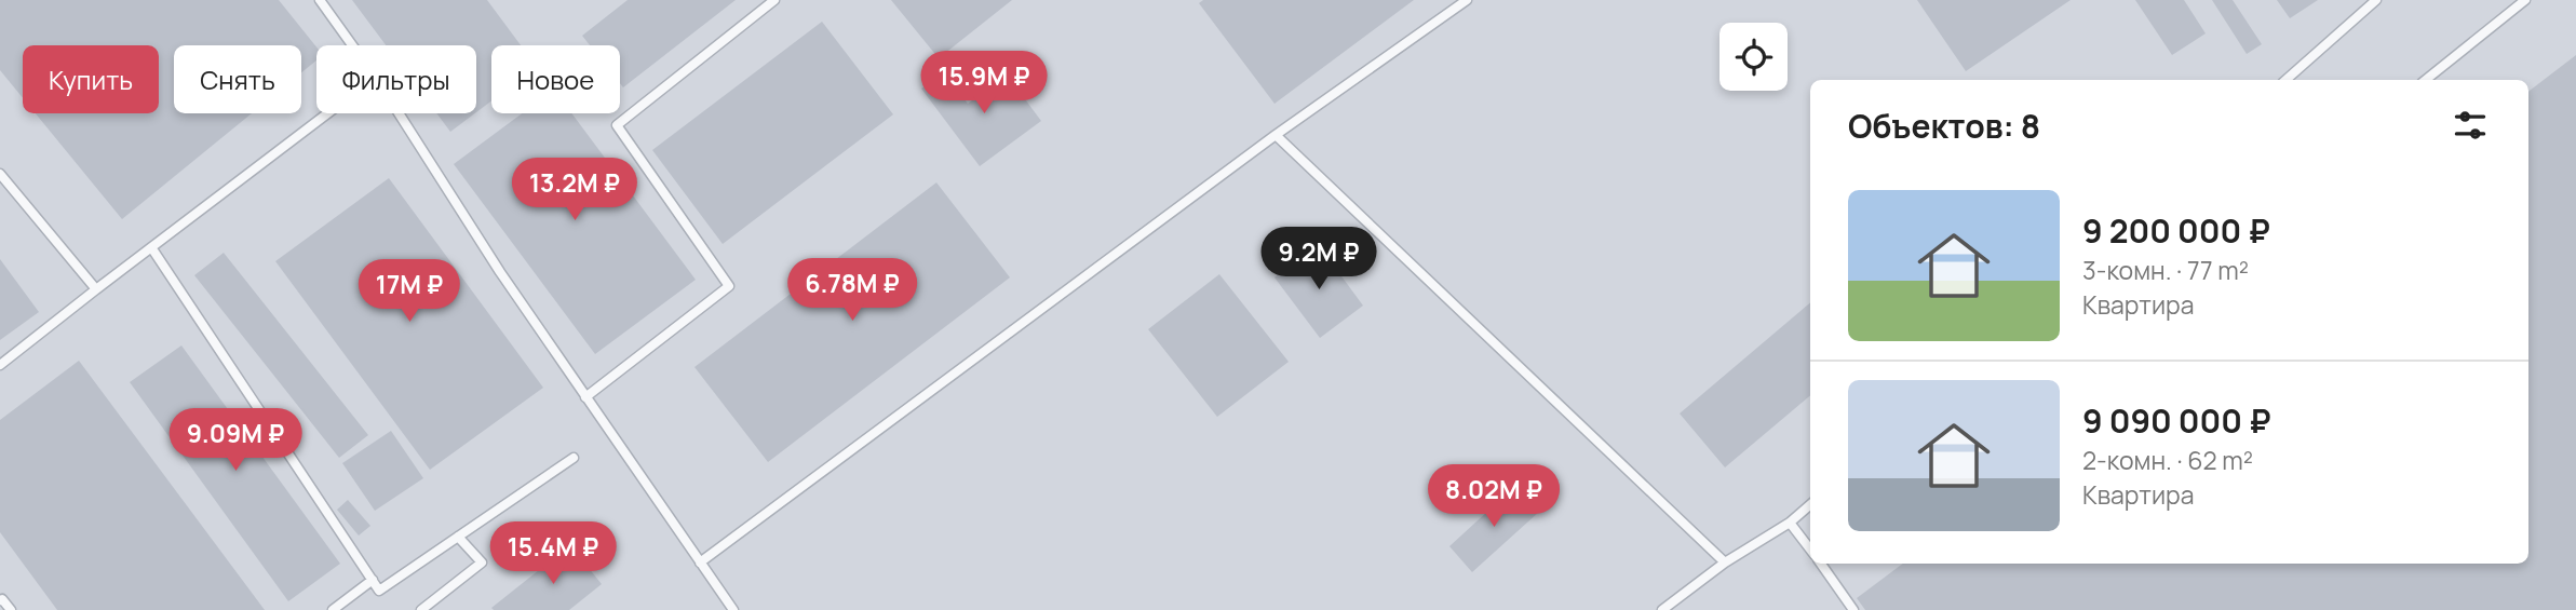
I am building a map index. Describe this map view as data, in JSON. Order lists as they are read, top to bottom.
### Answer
{
  "page": {
    "chip": [
      "Купить",
      "Снять",
      "Фильтры",
      "Новое"
    ],
    "price": [
      "15.9M ₽",
      "13.2M ₽",
      "9.2M ₽",
      "6.78M ₽",
      "17M ₽",
      "9.09M ₽",
      "8.02M ₽",
      "15.4M ₽"
    ],
    "heading": "Объектов: 8",
    "list": [
      {
        "name": "9 200 000 ₽",
        "note": "3-комн. · 77 m² · Квартира"
      },
      {
        "name": "9 090 000 ₽",
        "note": "2-комн. · 62 m² · Квартира"
      }
    ]
  }
}
